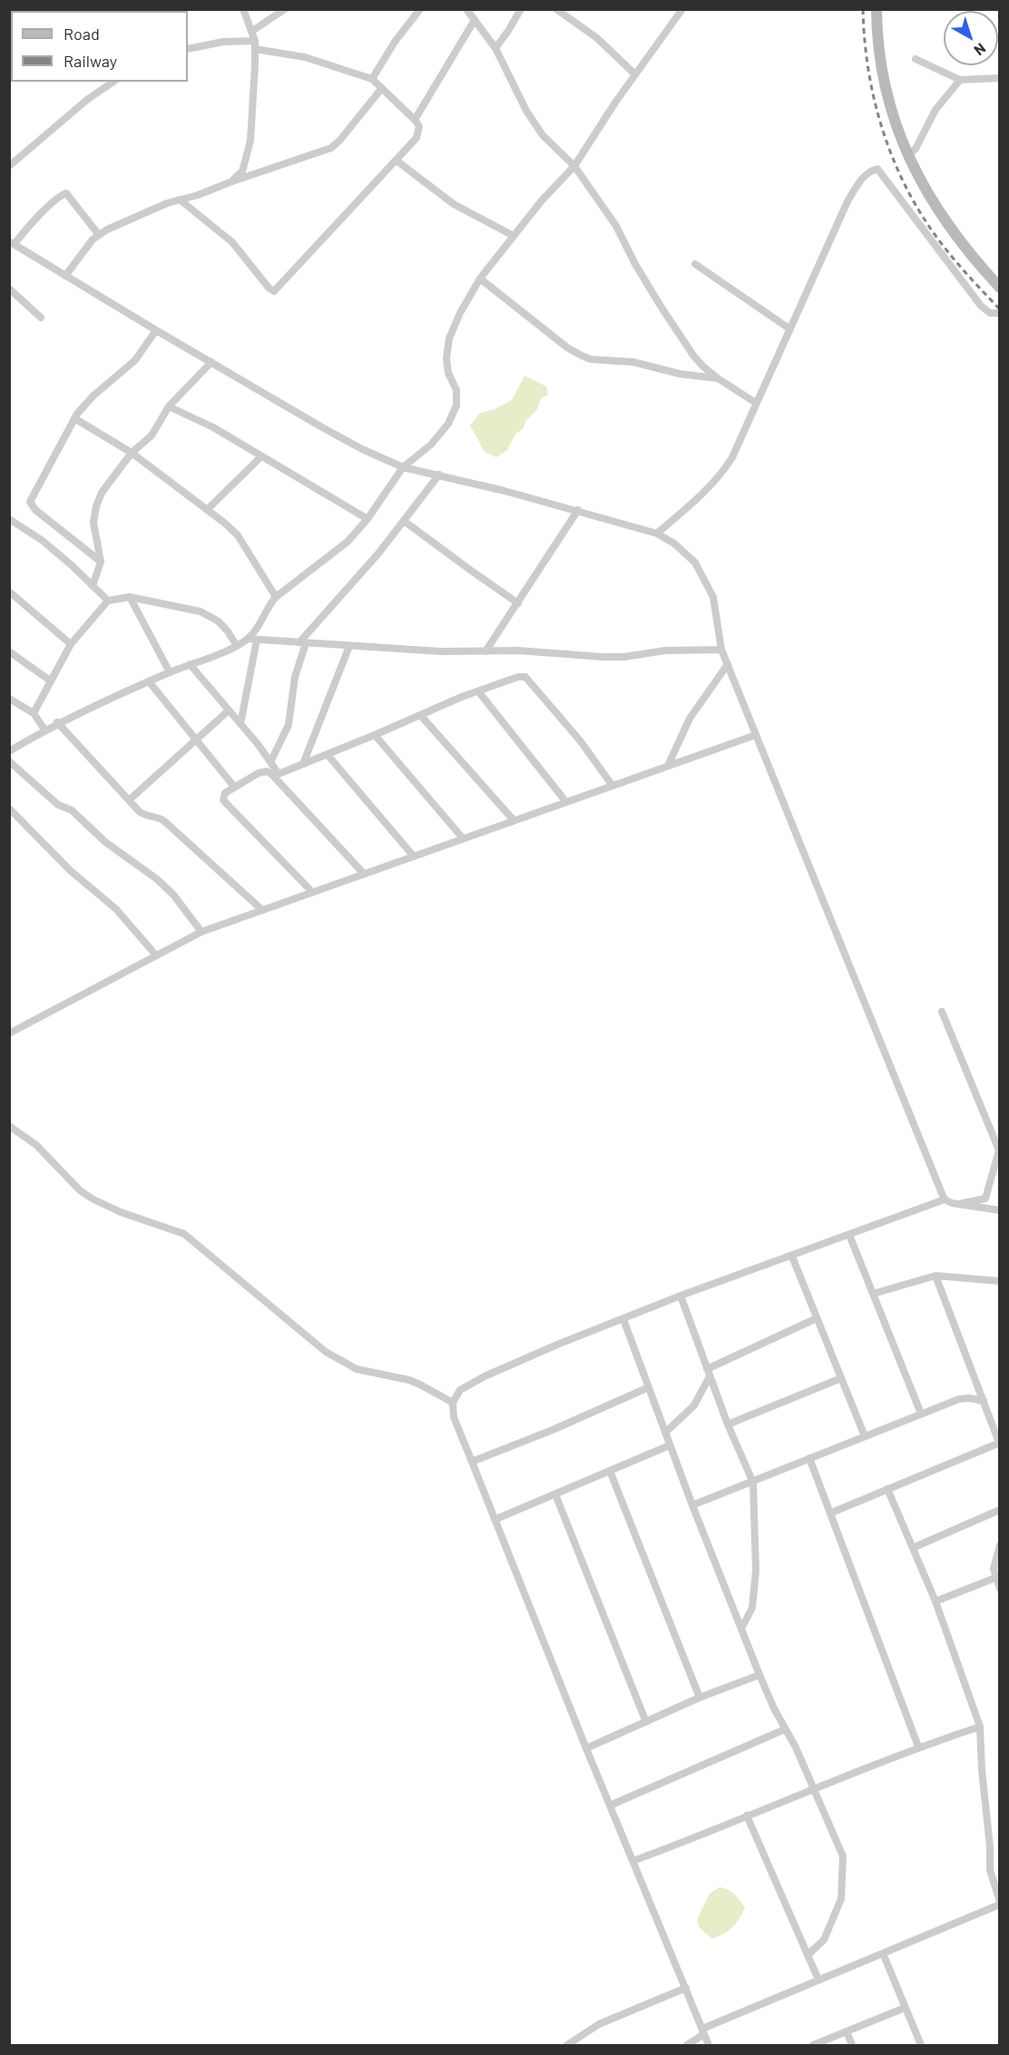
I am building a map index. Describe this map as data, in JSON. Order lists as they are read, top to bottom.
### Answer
{
  "legend": ["Road", "Railway"],
  "north": "bottom right"
}
